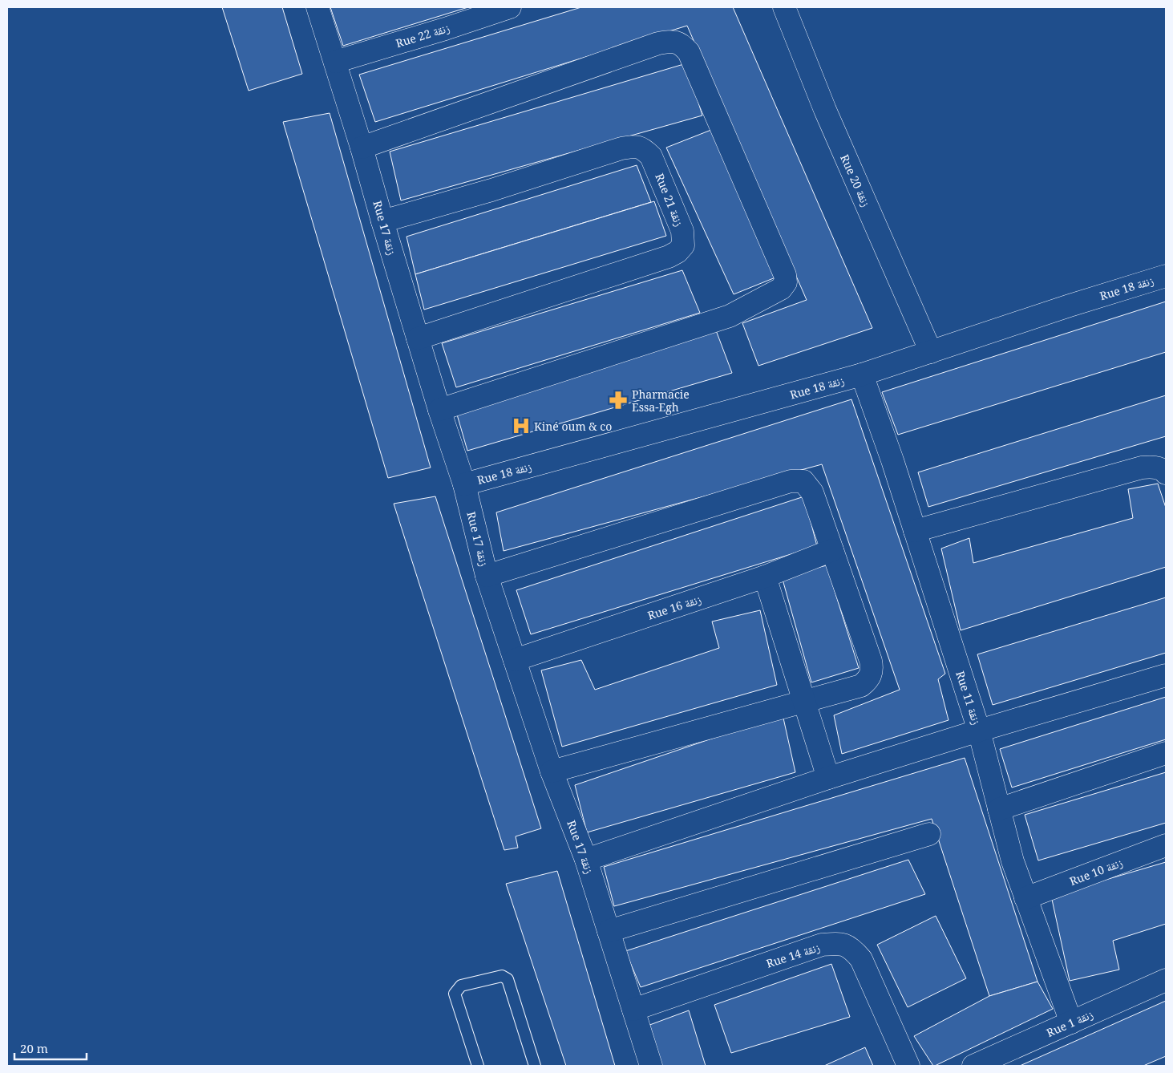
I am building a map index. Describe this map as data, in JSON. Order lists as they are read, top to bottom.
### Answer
{
  "streets": {
    "street": [
      "Rue 22 زنقة",
      "Rue 20 زنقة",
      "Rue 21 زنقة",
      "Rue 17 زنقة",
      "Rue 18 زنقة",
      "Rue 16 زنقة",
      "Rue 11 زنقة",
      "Rue 10 زنقة",
      "Rue 14 زنقة",
      "Rue 1 زنقة"
    ]
  },
  "crossings": [
    ["Rue 22 زنقة", "Rue 17 زنقة"],
    ["Rue 20 زنقة", "Rue 18 زنقة"],
    ["Rue 21 زنقة", "Rue 17 زنقة"],
    ["Rue 17 زنقة", "Rue 18 زنقة"],
    ["Rue 17 زنقة", "Rue 16 زنقة"],
    ["Rue 17 زنقة", "Rue 14 زنقة"],
    ["Rue 18 زنقة", "Rue 11 زنقة"],
    ["Rue 11 زنقة", "Rue 10 زنقة"],
    ["Rue 11 زنقة", "Rue 1 زنقة"]
  ],
  "places": {
    "pharmacy": ["Pharmacie Essa-Egh"],
    "hospital": ["Kiné oum & co"]
  },
  "scale_bar": "20 m"
}
